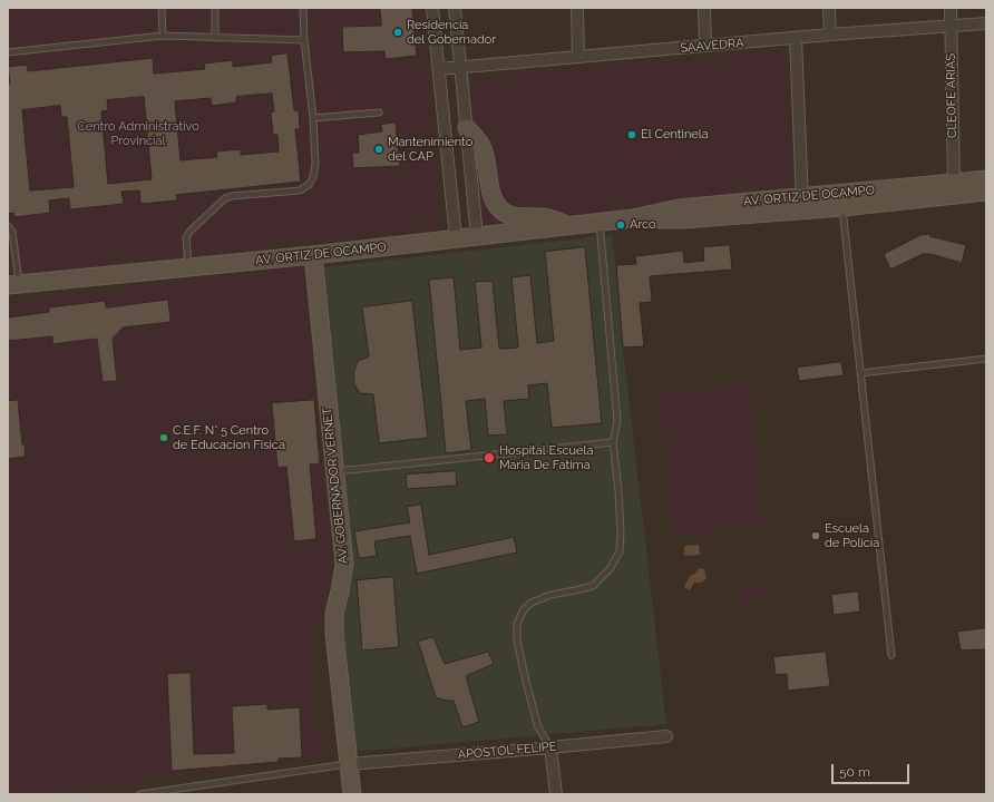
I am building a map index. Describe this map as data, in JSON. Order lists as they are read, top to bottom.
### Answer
{
  "streets": {
    "main road": ["AV. ORTIZ DE OCAMPO", "AV. GOBERNADOR VERNET"],
    "street": ["SAAVEDRA", "CLEOFE ARIAS", "APÓSTOL FELIPE"]
  },
  "crossings": [
    ["SAAVEDRA", "CLEOFE ARIAS"],
    ["CLEOFE ARIAS", "AV. ORTIZ DE OCAMPO"],
    ["AV. ORTIZ DE OCAMPO", "AV. GOBERNADOR VERNET"],
    ["AV. GOBERNADOR VERNET", "APÓSTOL FELIPE"]
  ],
  "parks": ["Centro Administrativo Provincial"],
  "places": [
    "Residencia del Gobernador",
    "El Centinela",
    "Mantenimiento del CAP",
    "Arco",
    "C.E.F. N° 5 Centro de Educacion Fisica",
    "Hospital Escuela Maria De Fatima",
    "Escuela de Policía"
  ],
  "scale_bar": "50 m"
}
